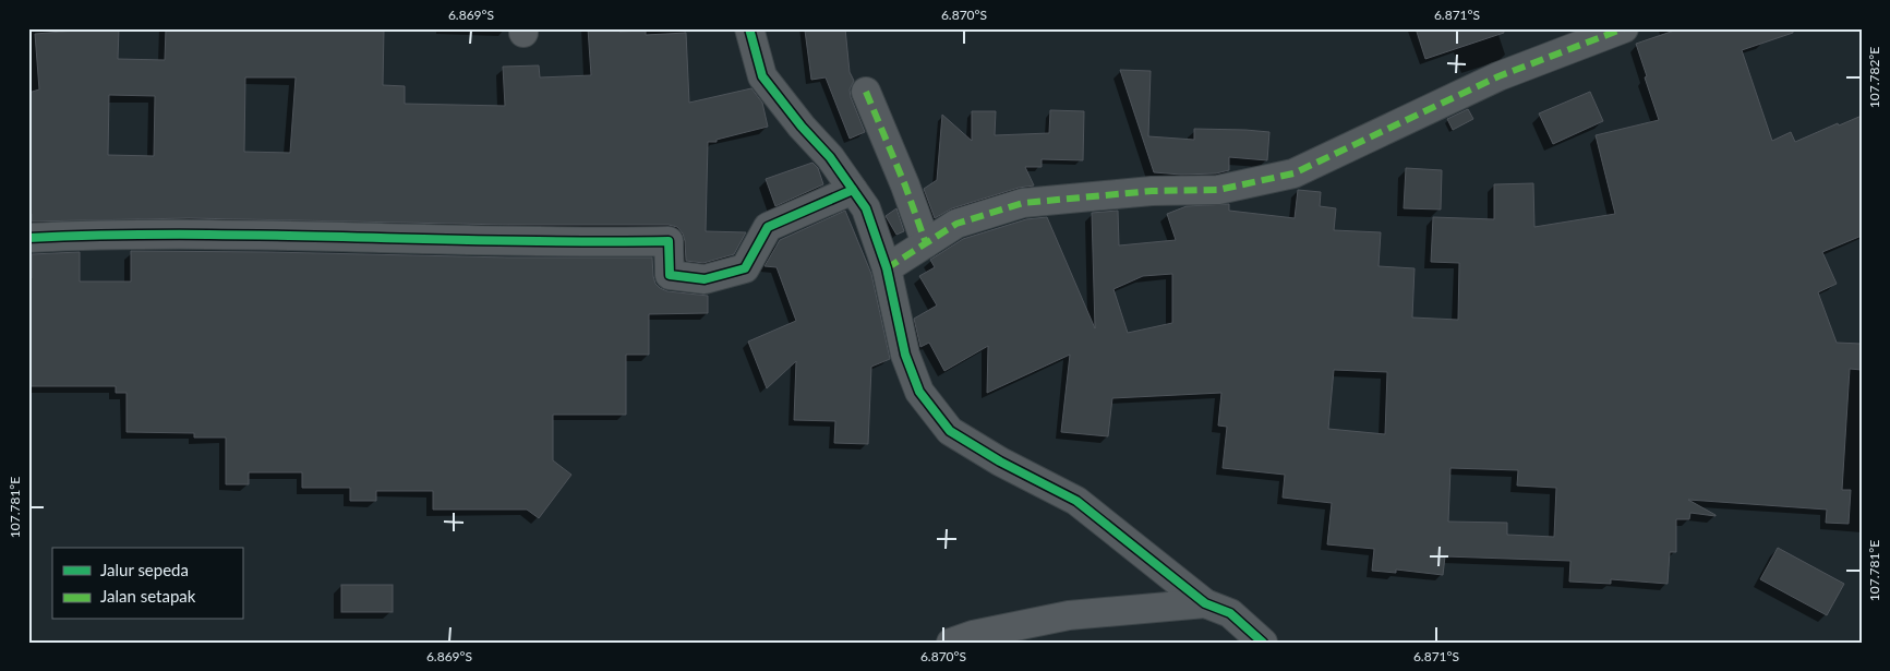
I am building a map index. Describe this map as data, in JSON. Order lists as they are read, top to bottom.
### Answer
{
  "legend": ["Jalur sepeda", "Jalan setapak"],
  "coordinates": [
    "6.869°S",
    "6.870°S",
    "6.871°S",
    "107.782°E",
    "107.781°E"
  ]
}
